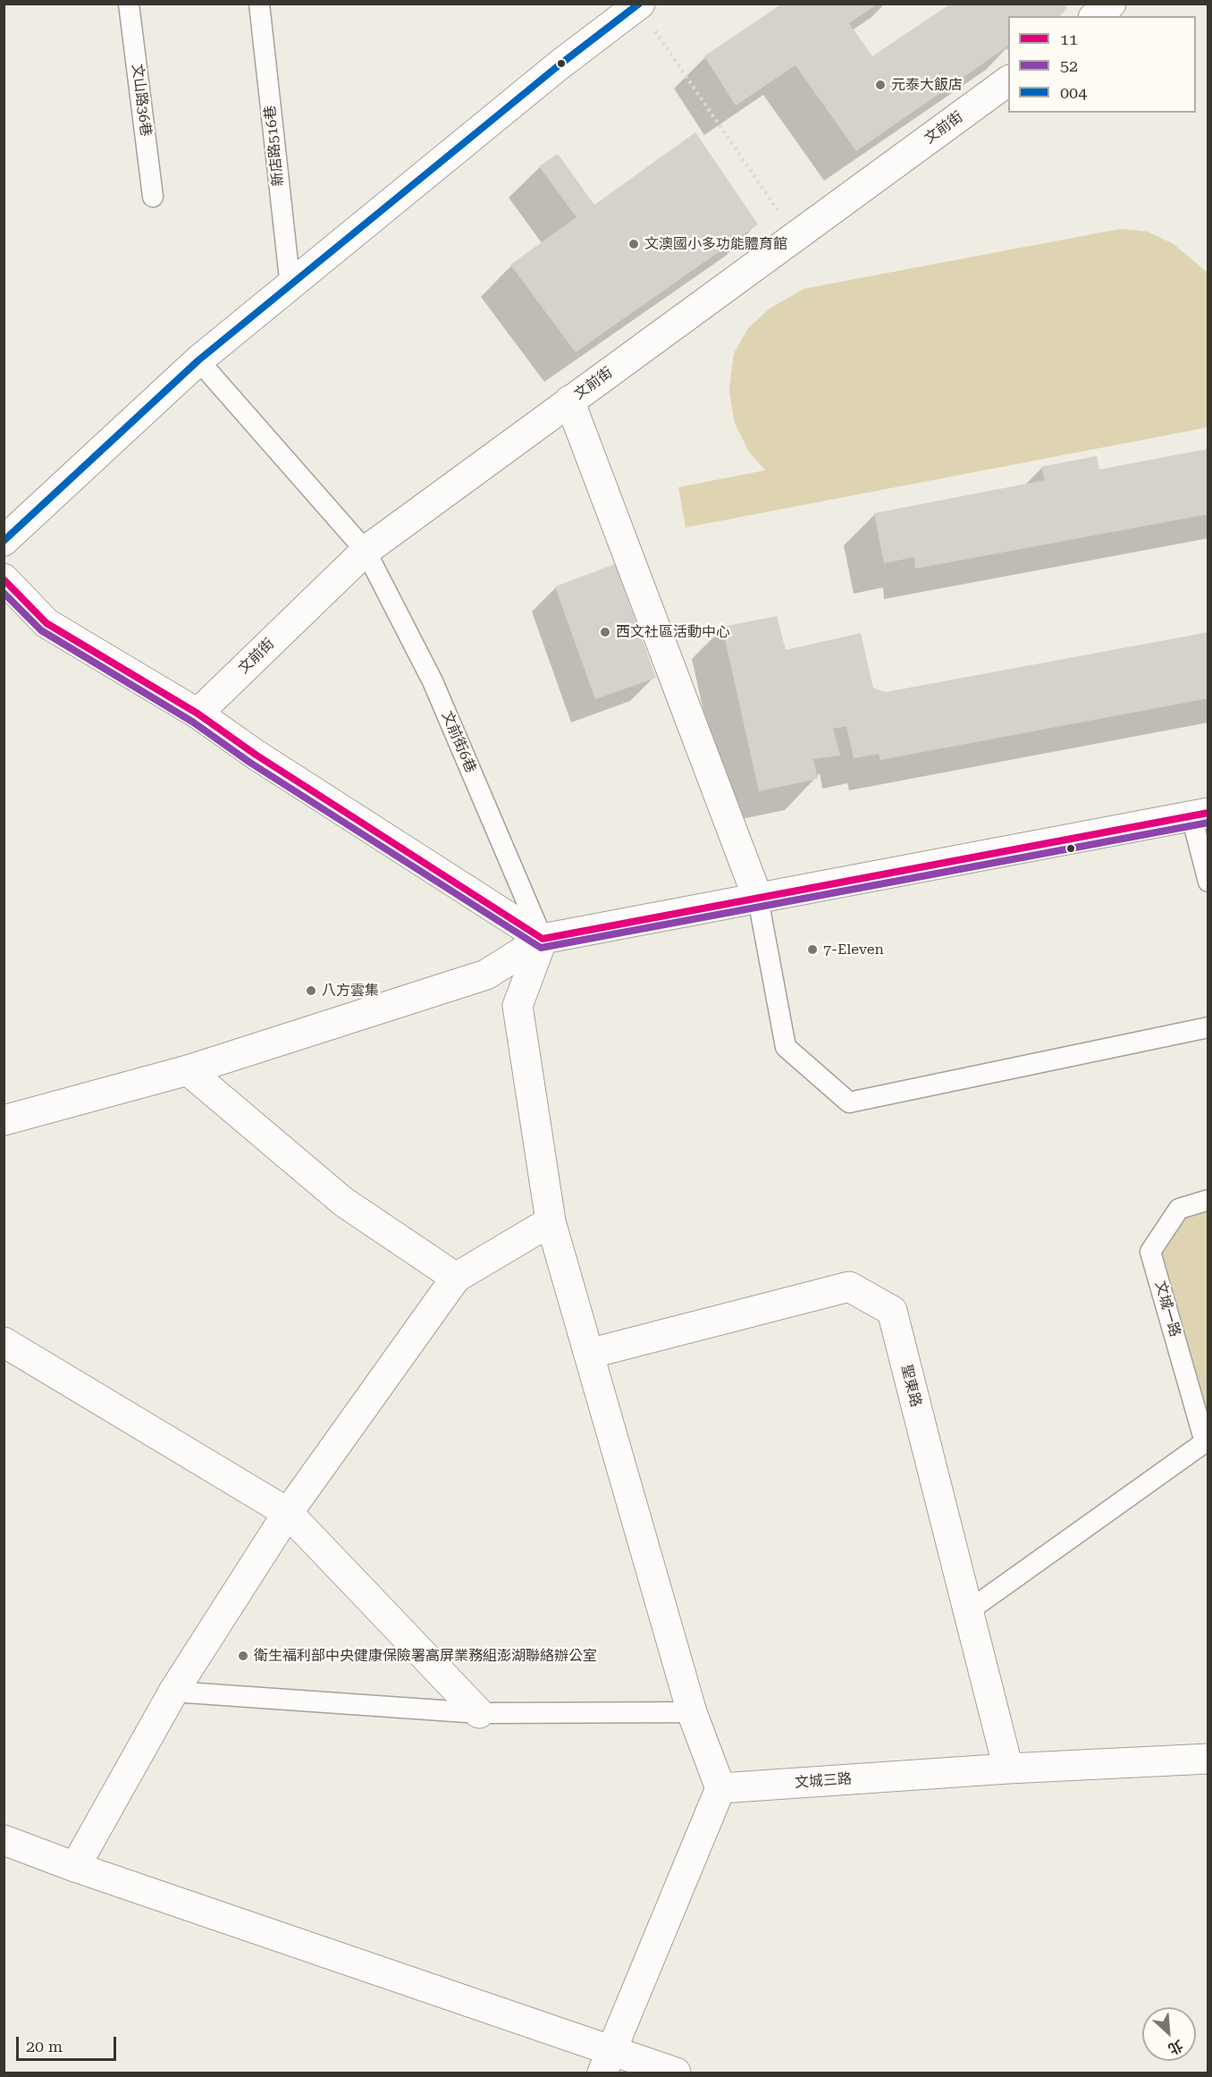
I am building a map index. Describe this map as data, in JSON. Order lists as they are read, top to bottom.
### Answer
{
  "streets": {
    "street": ["文前街", "聖東路", "文城三路"],
    "lane": [
      "文山路36巷",
      "新店路516巷",
      "文前街6巷",
      "文城一路"
    ]
  },
  "crossings": [
    ["文前街", "文前街6巷"],
    ["聖東路", "文城三路"]
  ],
  "places": [
    "元泰大飯店",
    "文澳國小多功能體育館",
    "西文社區活動中心",
    "7-Eleven",
    "八方雲集",
    "衛生福利部中央健康保險署高屏業務組澎湖聯絡辦公室"
  ],
  "lines": ["transit line 004", "transit line 11", "transit line 52"],
  "legend": ["11", "52", "004"],
  "scale_bar": "20 m",
  "north": "bottom right"
}
